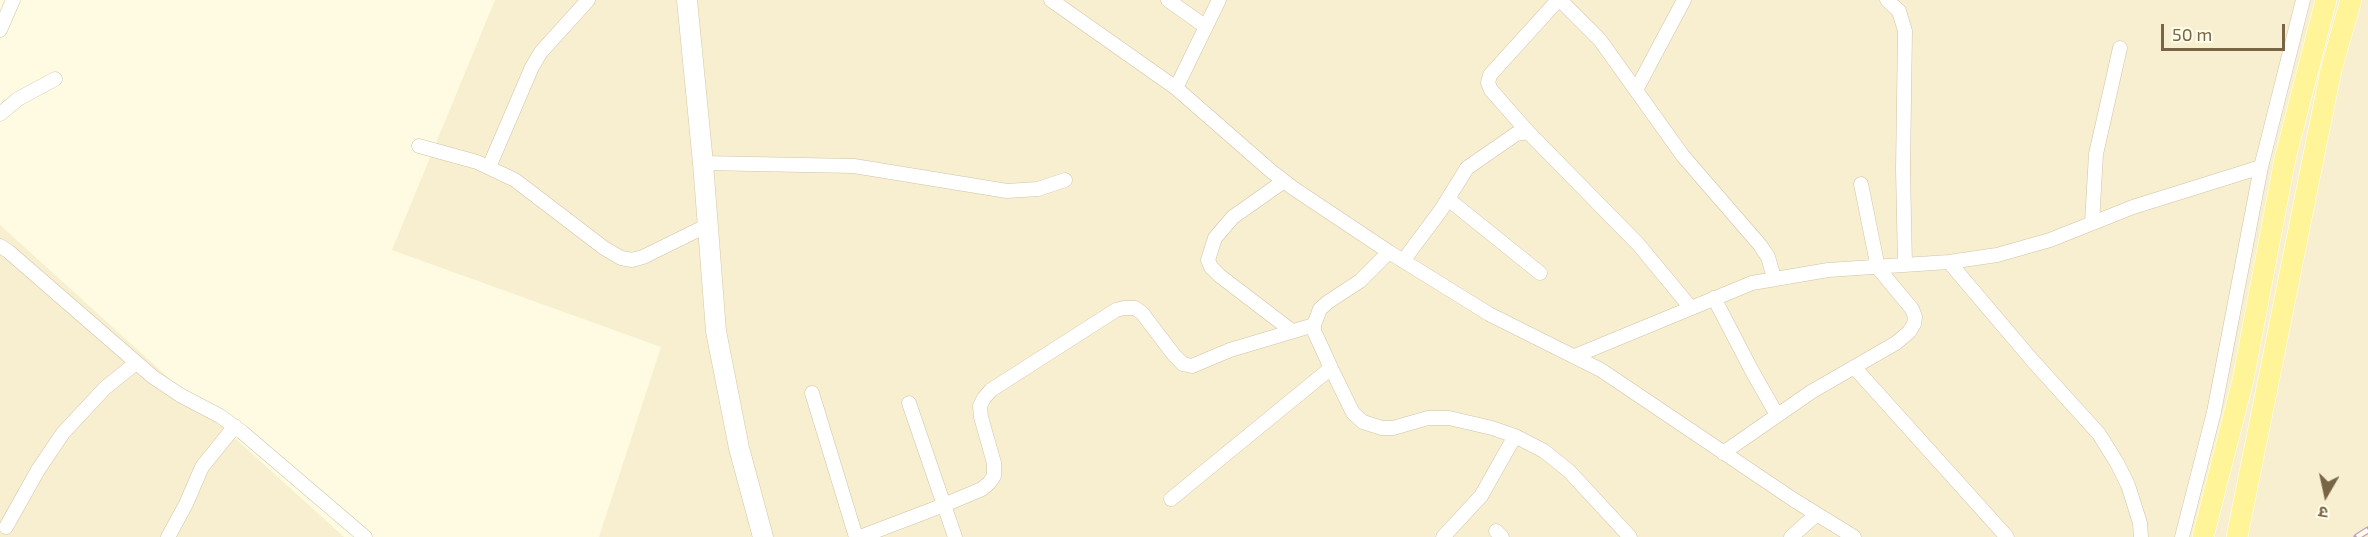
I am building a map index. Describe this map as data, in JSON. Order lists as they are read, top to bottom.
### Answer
{
  "scale_bar": "50 m",
  "north": "bottom"
}
